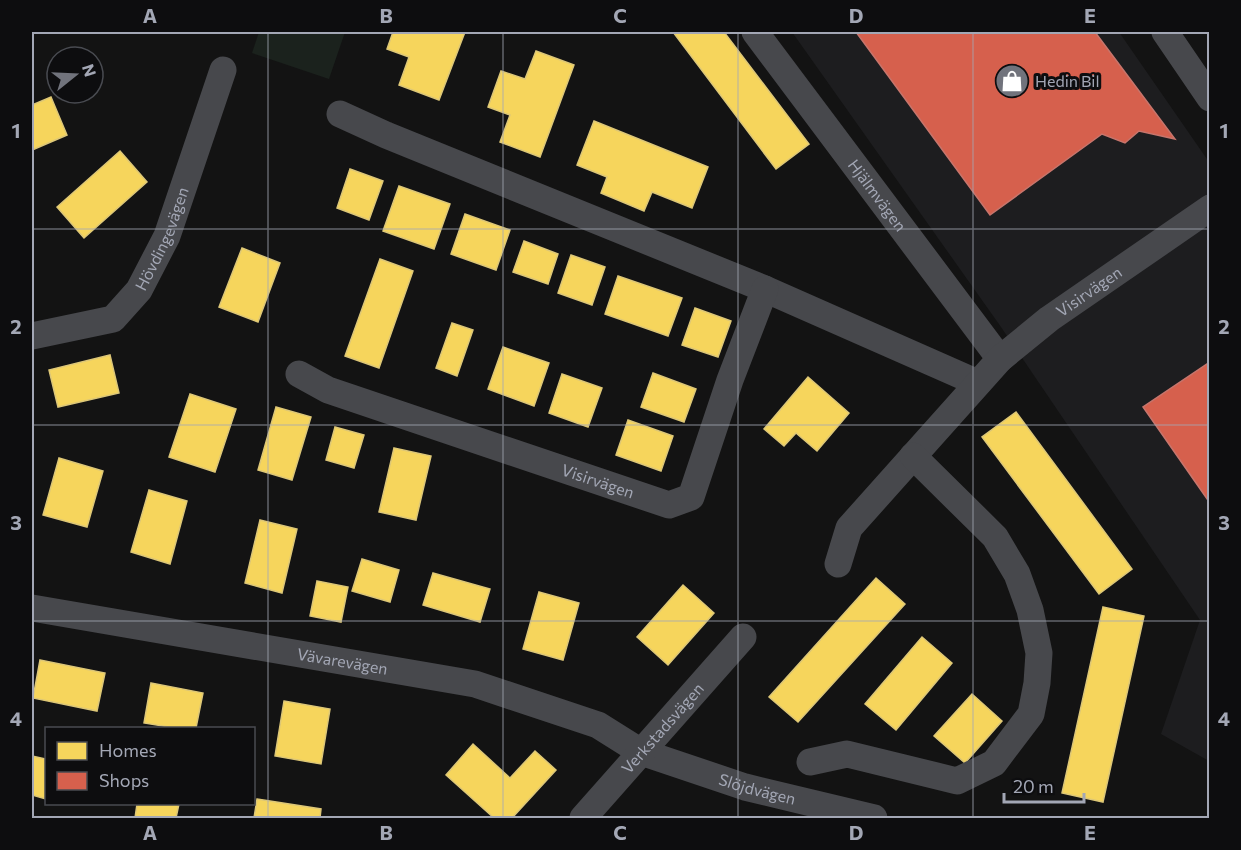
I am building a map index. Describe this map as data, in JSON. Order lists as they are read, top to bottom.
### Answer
{
  "streets": {
    "street": [
      "Hjälmvägen",
      "Hövdingevägen",
      "Visirvägen",
      "Vävarevägen",
      "Verkstadsvägen",
      "Slöjdvägen"
    ]
  },
  "crossings": [
    ["Hjälmvägen", "Visirvägen"],
    ["Vävarevägen", "Verkstadsvägen"],
    ["Vävarevägen", "Slöjdvägen"],
    ["Verkstadsvägen", "Slöjdvägen"]
  ],
  "places": {
    "shop": ["Hedin Bil"]
  },
  "legend": ["Homes", "Shops"],
  "scale_bar": "20 m",
  "north": "right",
  "grid": {
    "columns": [
      "A",
      "B",
      "C",
      "D",
      "E"
    ],
    "rows": [
      "1",
      "2",
      "3",
      "4"
    ]
  }
}
